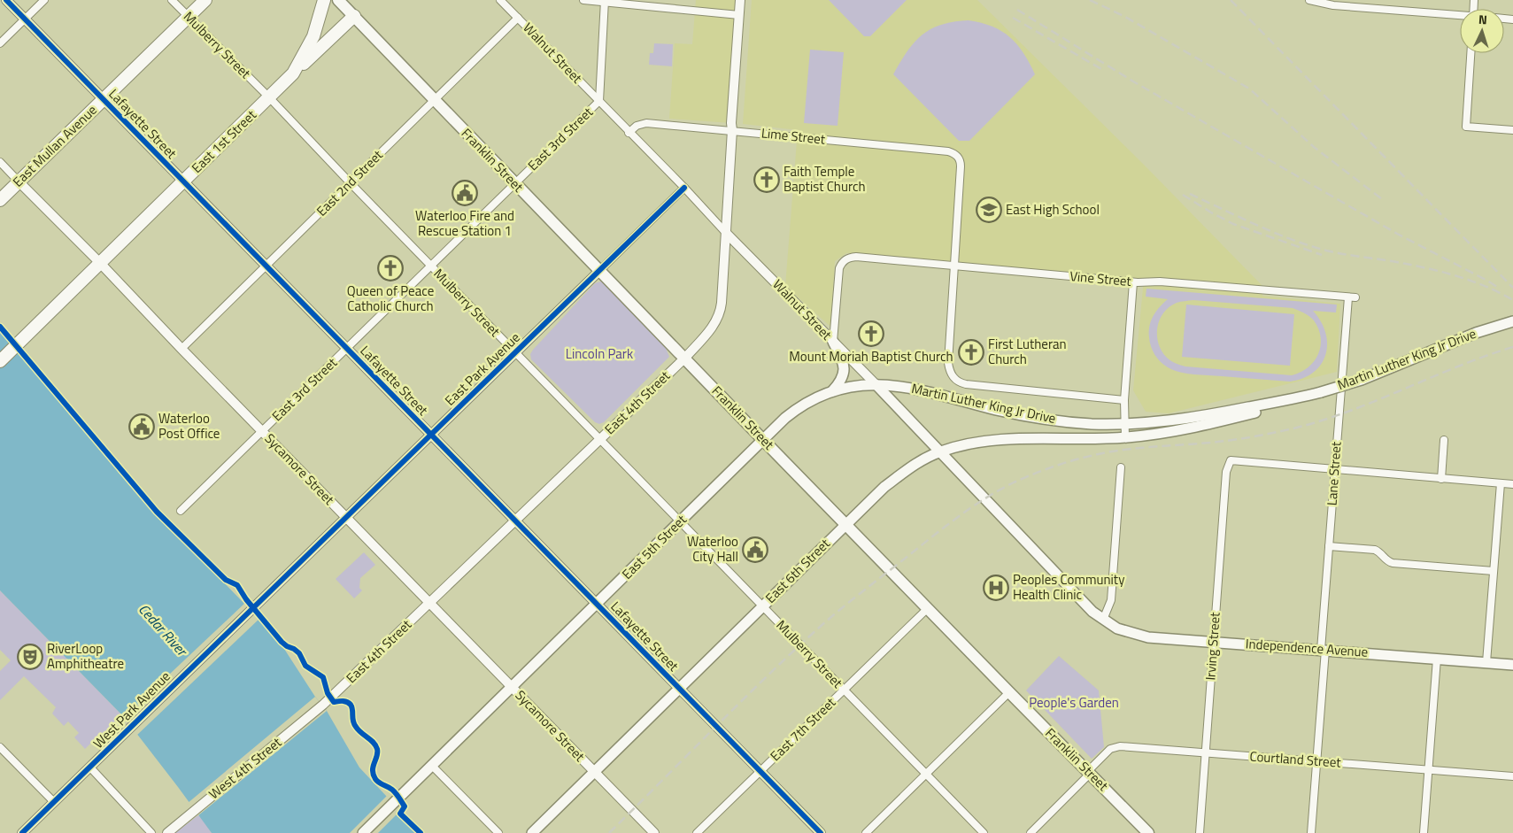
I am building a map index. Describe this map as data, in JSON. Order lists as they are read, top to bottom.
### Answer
{
  "streets": {
    "highway": ["East 1st Street", "East Mullan Avenue"],
    "main road": [
      "Walnut Street",
      "Franklin Street",
      "Martin Luther King Jr Drive",
      "East 5th Street",
      "East 6th Street",
      "Independence Avenue"
    ],
    "street": [
      "Mulberry Street",
      "Lafayette Street",
      "Lime Street",
      "East 3rd Street",
      "East 2nd Street",
      "Vine Street",
      "East Park Avenue",
      "East 4th Street",
      "Sycamore Street",
      "Lane Street",
      "Irving Street",
      "West Park Avenue",
      "East 7th Street",
      "Courtland Street",
      "West 4th Street"
    ]
  },
  "crossings": [
    ["Mulberry Street", "East 3rd Street"],
    ["Mulberry Street", "East 1st Street"],
    ["Mulberry Street", "East Mullan Avenue"],
    ["Mulberry Street", "East 2nd Street"],
    ["Mulberry Street", "East Park Avenue"],
    ["Mulberry Street", "East 4th Street"],
    ["Mulberry Street", "East 5th Street"],
    ["Mulberry Street", "East 6th Street"],
    ["Mulberry Street", "East 7th Street"],
    ["Walnut Street", "Lime Street"],
    ["Walnut Street", "East 3rd Street"],
    ["Walnut Street", "East 2nd Street"],
    ["Walnut Street", "Vine Street"],
    ["Walnut Street", "Martin Luther King Jr Drive"],
    ["Walnut Street", "East Park Avenue"],
    ["Walnut Street", "East 4th Street"],
    ["Walnut Street", "East 5th Street"],
    ["Walnut Street", "East 6th Street"],
    ["Walnut Street", "Independence Avenue"],
    ["Lafayette Street", "East 3rd Street"],
    ["Lafayette Street", "East 1st Street"],
    ["Lafayette Street", "East Mullan Avenue"],
    ["Lafayette Street", "East 2nd Street"],
    ["Lafayette Street", "East Park Avenue"],
    ["Lafayette Street", "East 4th Street"],
    ["Lafayette Street", "East 5th Street"],
    ["Lafayette Street", "East 6th Street"],
    ["Lafayette Street", "East 7th Street"],
    ["Lime Street", "Vine Street"],
    ["Lime Street", "East 4th Street"],
    ["East 3rd Street", "Franklin Street"],
    ["East 3rd Street", "Sycamore Street"],
    ["East 1st Street", "Sycamore Street"],
    ["East Mullan Avenue", "Sycamore Street"],
    ["Franklin Street", "East 2nd Street"],
    ["Franklin Street", "East Park Avenue"],
    ["Franklin Street", "East 4th Street"],
    ["Franklin Street", "East 5th Street"],
    ["Franklin Street", "East 6th Street"],
    ["Franklin Street", "East 7th Street"],
    ["Franklin Street", "Courtland Street"],
    ["East 2nd Street", "Sycamore Street"],
    ["Vine Street", "Lane Street"],
    ["Martin Luther King Jr Drive", "East 5th Street"],
    ["Martin Luther King Jr Drive", "East 6th Street"],
    ["East Park Avenue", "Sycamore Street"],
    ["East Park Avenue", "West Park Avenue"],
    ["East 4th Street", "Sycamore Street"],
    ["East 4th Street", "West 4th Street"],
    ["Sycamore Street", "East 5th Street"],
    ["Sycamore Street", "East 6th Street"],
    ["Lane Street", "Irving Street"],
    ["Lane Street", "Independence Avenue"],
    ["Lane Street", "Courtland Street"],
    ["Irving Street", "Independence Avenue"],
    ["Irving Street", "Courtland Street"]
  ],
  "water": ["Cedar River"],
  "parks": ["Lincoln Park", "People's Garden"],
  "places": {
    "church": [
      "Faith Temple Baptist Church",
      "Queen of Peace Catholic Church",
      "Mount Moriah Baptist Church",
      "First Lutheran Church"
    ],
    "public building": ["Waterloo Fire and Rescue Station 1", "Waterloo Post Office", "Waterloo City Hall"],
    "school or university": ["East High School"],
    "hospital": ["Peoples Community Health Clinic"],
    "theatre": ["RiverLoop Amphitheatre"]
  },
  "north": "top"
}
